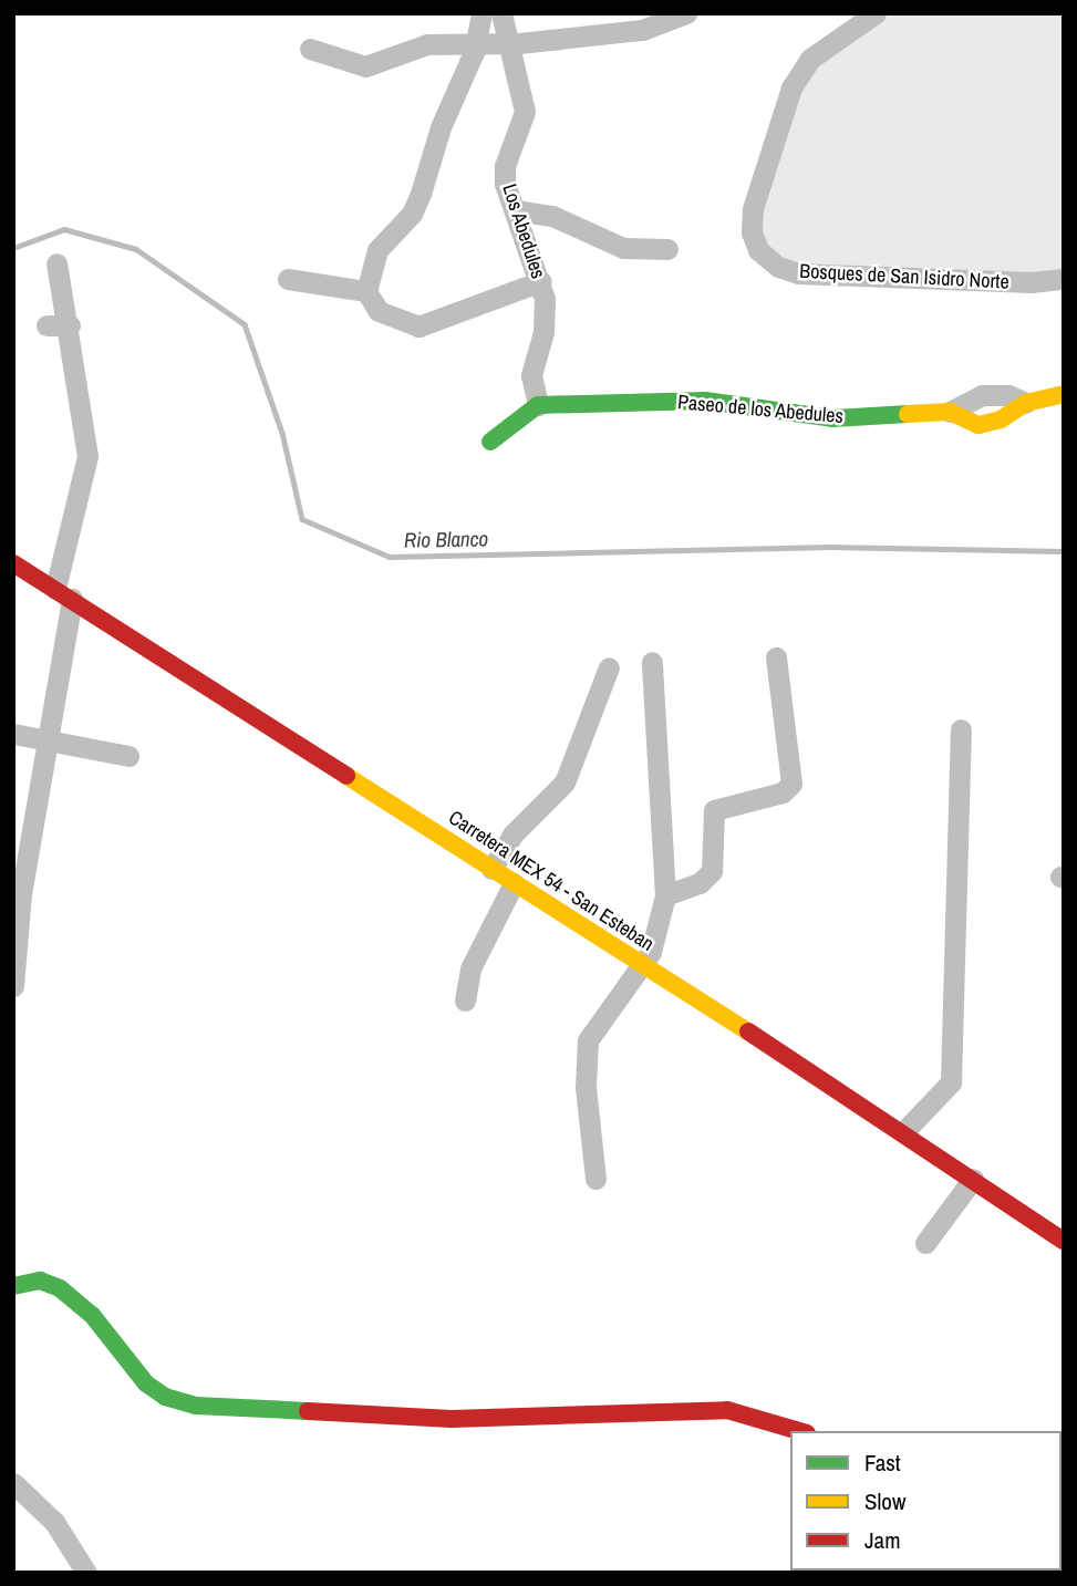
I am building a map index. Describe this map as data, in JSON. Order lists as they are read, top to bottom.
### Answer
{
  "streets": {
    "street": [
      "Los Abedules",
      "Bosques de San Isidro Norte",
      "Paseo de los Abedules",
      "Carretera MEX 54 - San Esteban"
    ]
  },
  "crossings": [
    ["Los Abedules", "Paseo de los Abedules"]
  ],
  "water": ["Rio Blanco"],
  "legend": ["Fast", "Slow", "Jam"]
}
